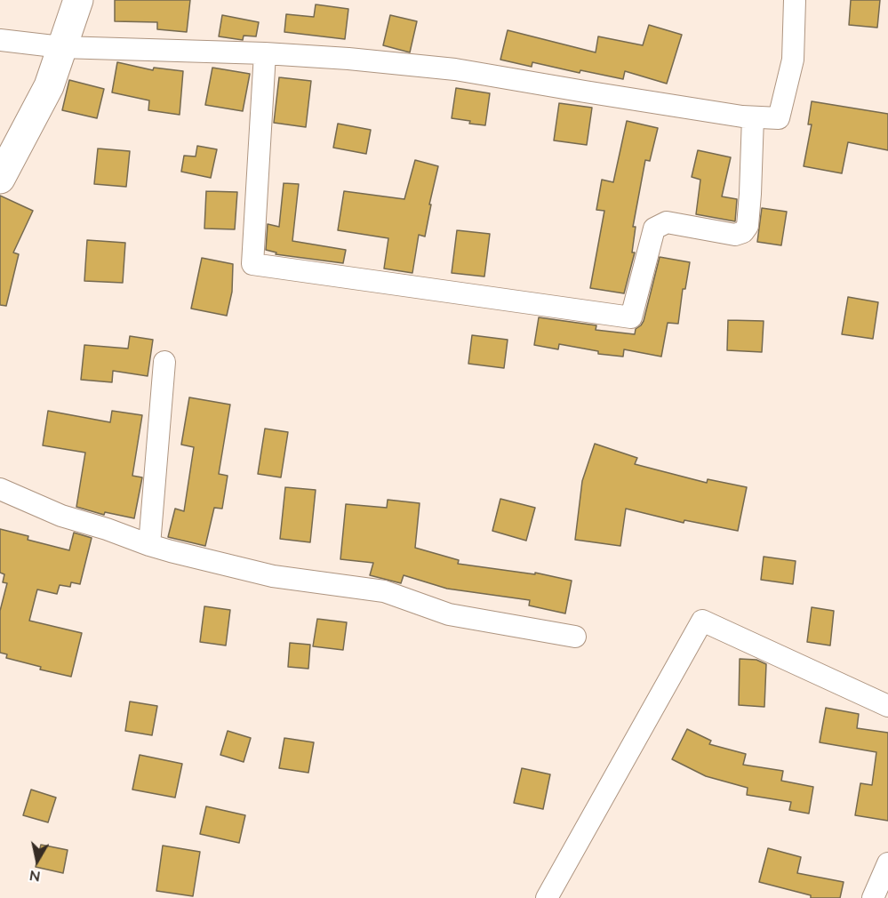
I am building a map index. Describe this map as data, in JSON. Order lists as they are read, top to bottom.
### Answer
{
  "north": "bottom"
}
